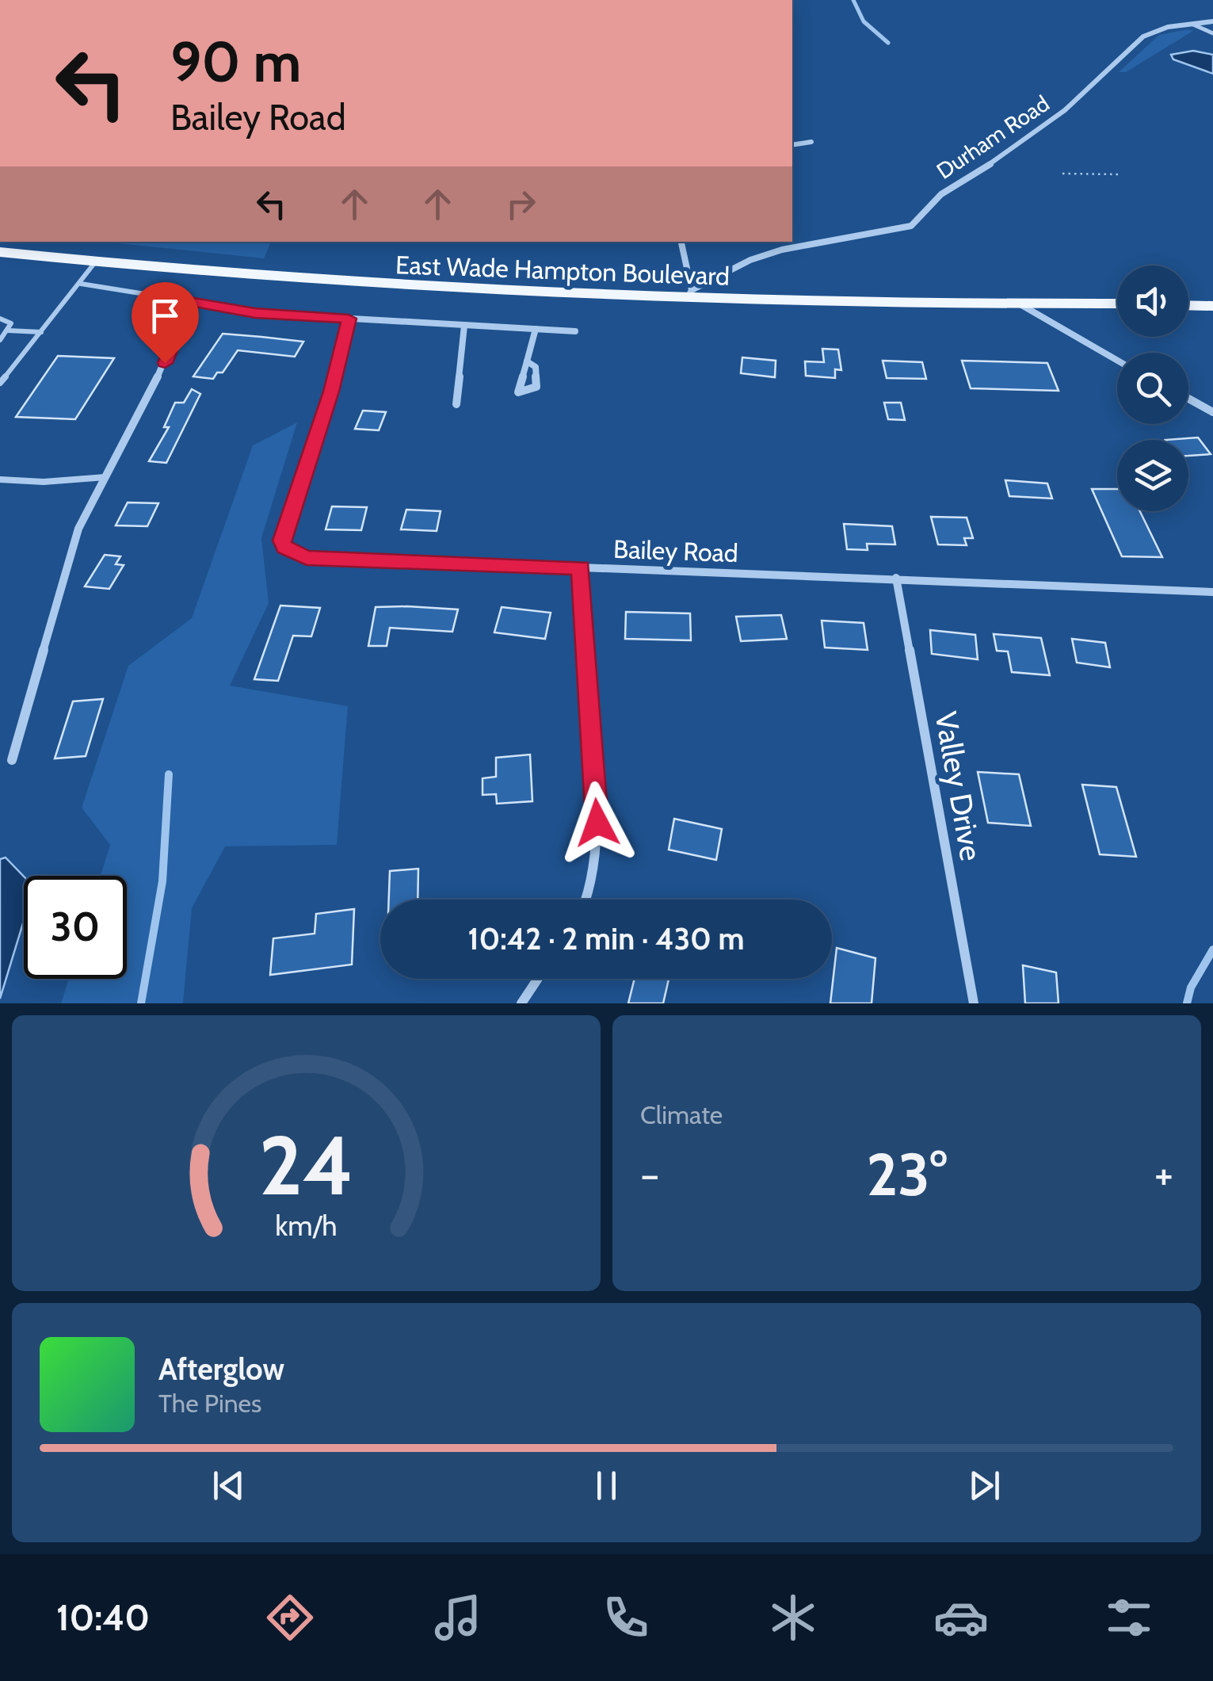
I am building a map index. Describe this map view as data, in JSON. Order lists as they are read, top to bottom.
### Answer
{
  "streets": {
    "main road": ["East Wade Hampton Boulevard"],
    "street": ["Durham Road", "Bailey Road", "Valley Drive"]
  },
  "crossings": [
    ["Durham Road", "East Wade Hampton Boulevard"],
    ["Bailey Road", "Valley Drive"]
  ],
  "page": {
    "turn": ["90 m", "Bailey Road"],
    "limit": "30",
    "trip": "10:42 · 2 min · 430 m",
    "tile": "Climate",
    "heat": ["−", "23°", "+"],
    "song": ["Afterglow", "The Pines"],
    "tabs": "10:40",
    "gauge": ["24", "km/h"]
  }
}
